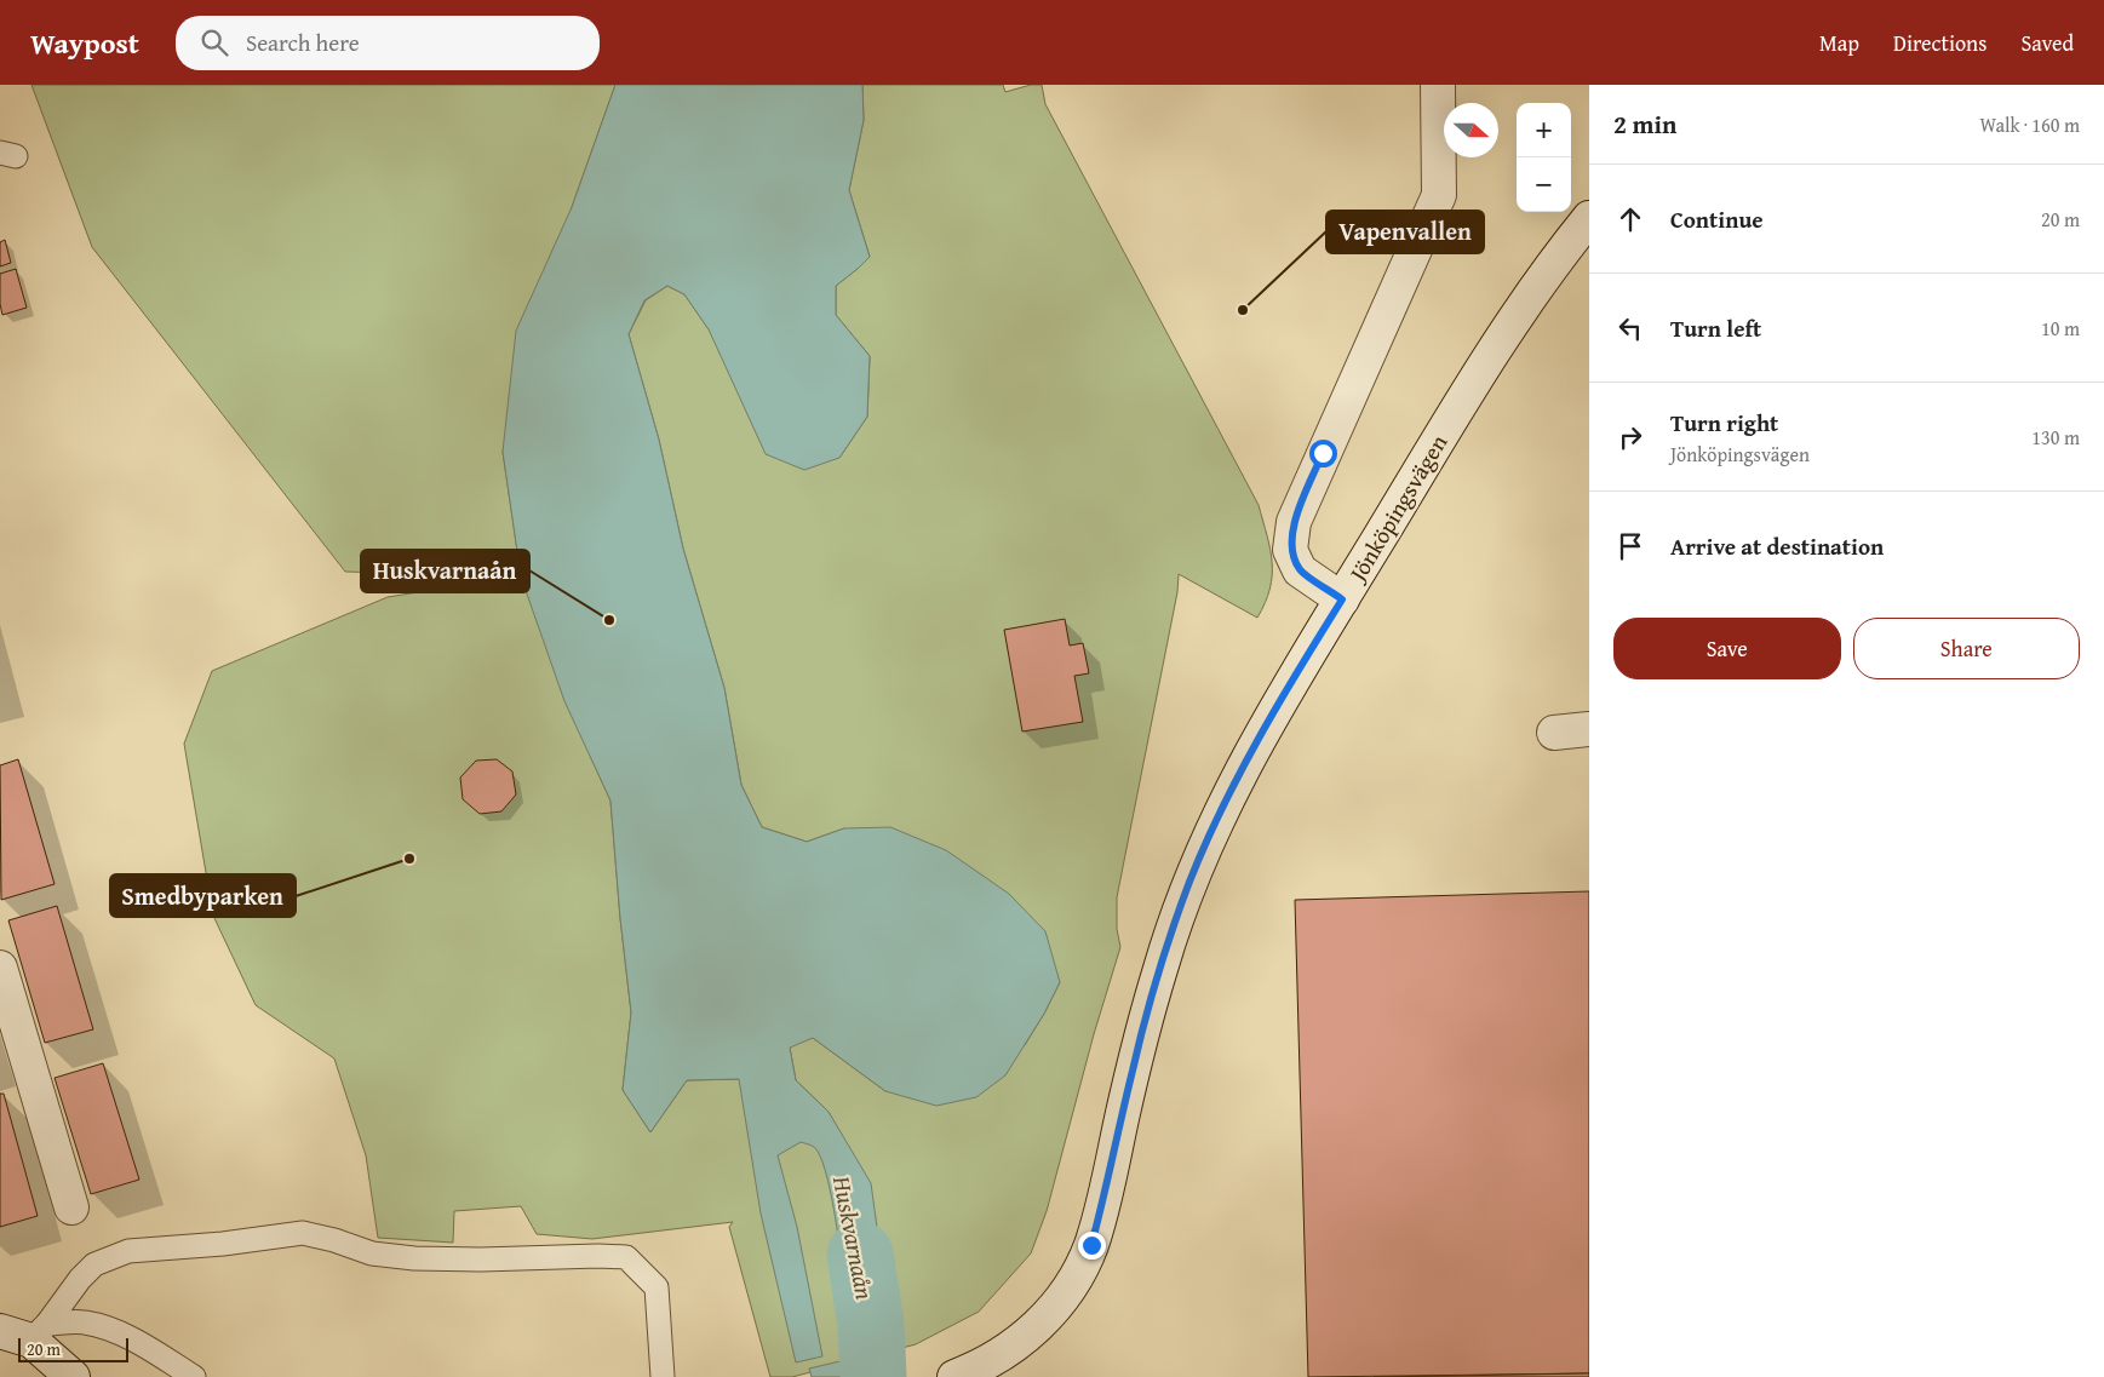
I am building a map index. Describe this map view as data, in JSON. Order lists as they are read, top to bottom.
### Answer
{
  "streets": {
    "street": ["Jönköpingsvägen"]
  },
  "water": ["Huskvarnaån"],
  "places": ["Vapenvallen", "Huskvarnaån", "Smedbyparken"],
  "scale_bar": "20 m",
  "north": "right",
  "page": {
    "header": "Waypost",
    "search": "Search here",
    "nav": ["Map", "Directions", "Saved"],
    "heading": ["2 min", "Walk · 160 m"],
    "map_buttons": ["+", "−"],
    "list": [
      ["Continue", "20 m"],
      ["Turn left", "10 m"],
      ["Turn right", "Jönköpingsvägen", "130 m"],
      "Arrive at destination"
    ],
    "buttons": ["Save", "Share"],
    "scale": "20 m"
  }
}
